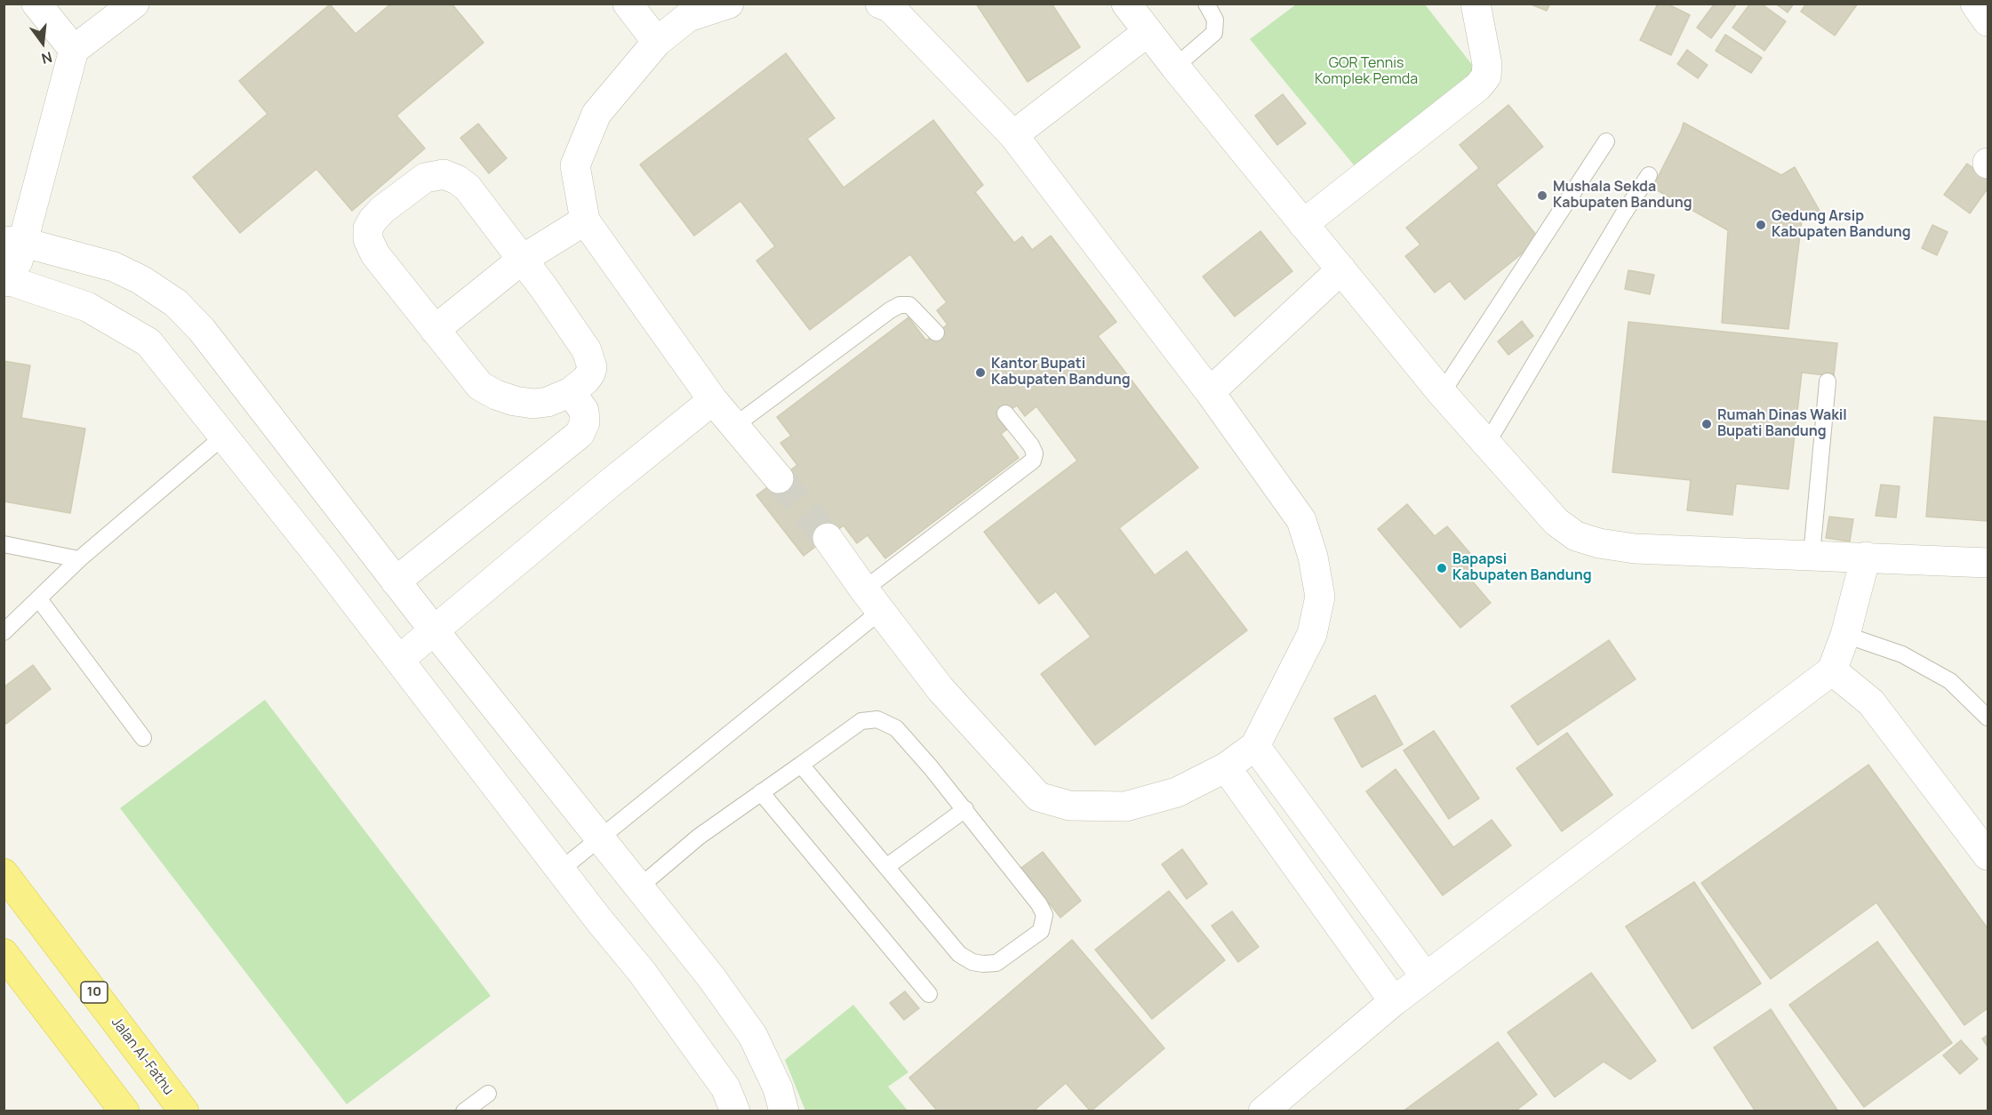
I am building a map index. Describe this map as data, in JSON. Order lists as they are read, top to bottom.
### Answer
{
  "streets": {
    "highway": ["10", "Jalan Al-Fathu"]
  },
  "parks": ["GOR Tennis Komplek Pemda"],
  "places": [
    "Mushala Sekda Kabupaten Bandung",
    "Gedung Arsip Kabupaten Bandung",
    "Kantor Bupati Kabupaten Bandung",
    "Rumah Dinas Wakil Bupati Bandung",
    "Bapapsi Kabupaten Bandung"
  ],
  "north": "bottom"
}
